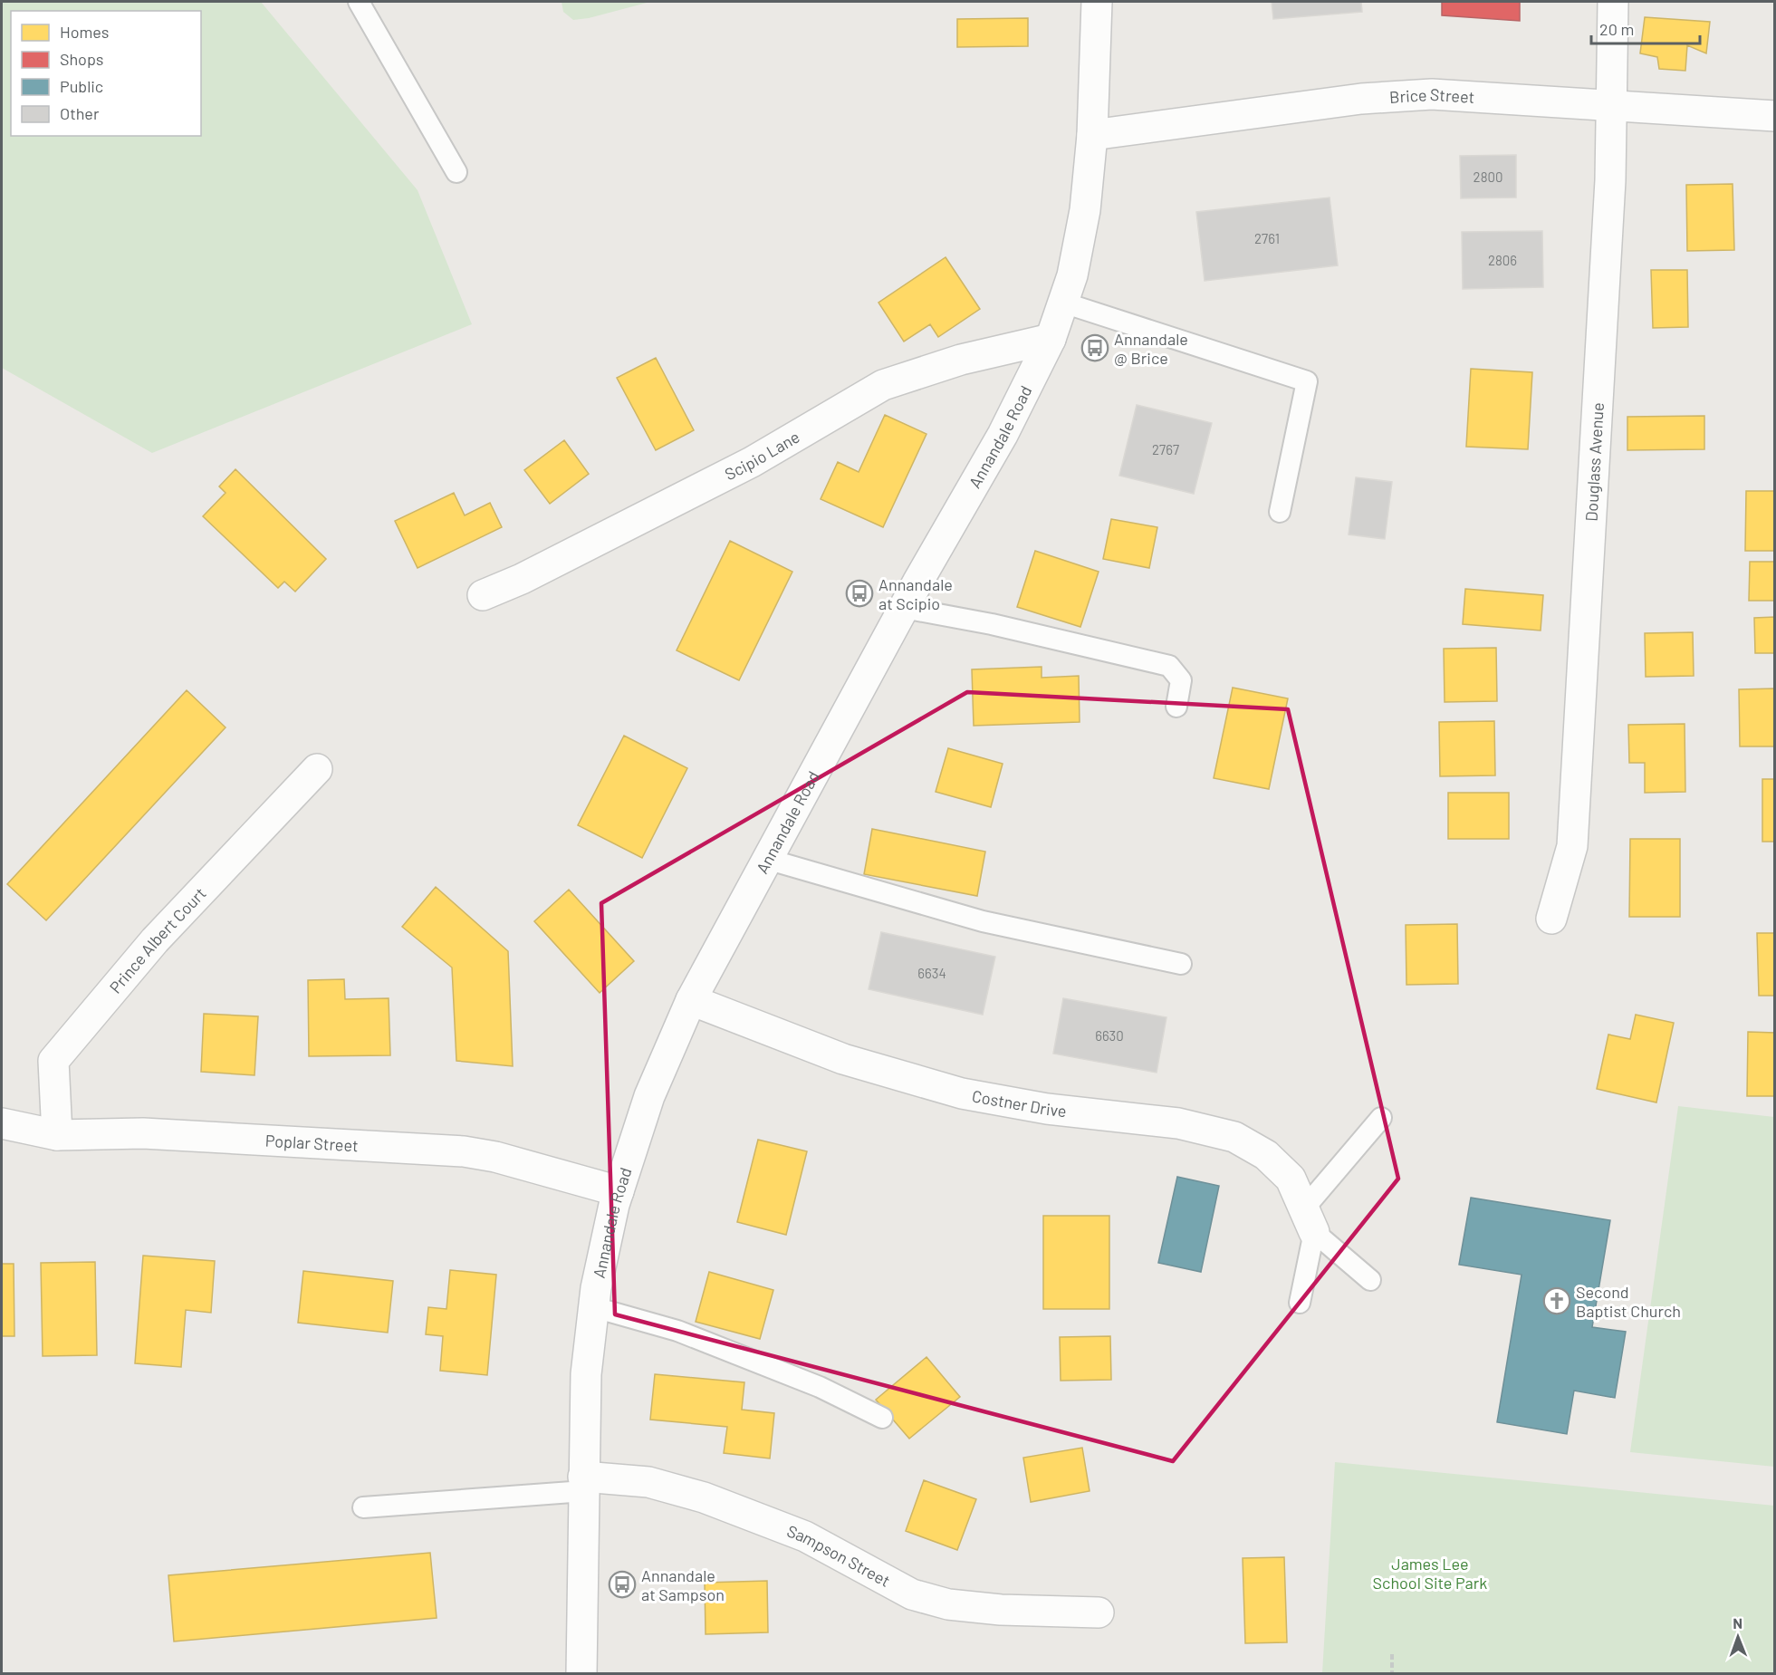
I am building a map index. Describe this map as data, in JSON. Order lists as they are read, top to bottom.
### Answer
{
  "streets": {
    "street": [
      "Brice Street",
      "Annandale Road",
      "Scipio Lane",
      "Douglass Avenue",
      "Prince Albert Court",
      "Costner Drive",
      "Poplar Street",
      "Sampson Street"
    ]
  },
  "crossings": [
    ["Brice Street", "Annandale Road"],
    ["Brice Street", "Douglass Avenue"],
    ["Annandale Road", "Scipio Lane"],
    ["Annandale Road", "Costner Drive"],
    ["Annandale Road", "Poplar Street"],
    ["Annandale Road", "Sampson Street"],
    ["Prince Albert Court", "Poplar Street"]
  ],
  "parks": ["James Lee School Site Park"],
  "places": {
    "bus stop": ["Annandale @ Brice", "Annandale at Scipio", "Annandale at Sampson"],
    "church": ["Second Baptist Church"]
  },
  "house_numbers": [
    "2800",
    "2761",
    "2806",
    "2767",
    "6634",
    "6630"
  ],
  "legend": [
    "Homes",
    "Shops",
    "Public",
    "Other"
  ],
  "scale_bar": "20 m",
  "north": "top"
}
